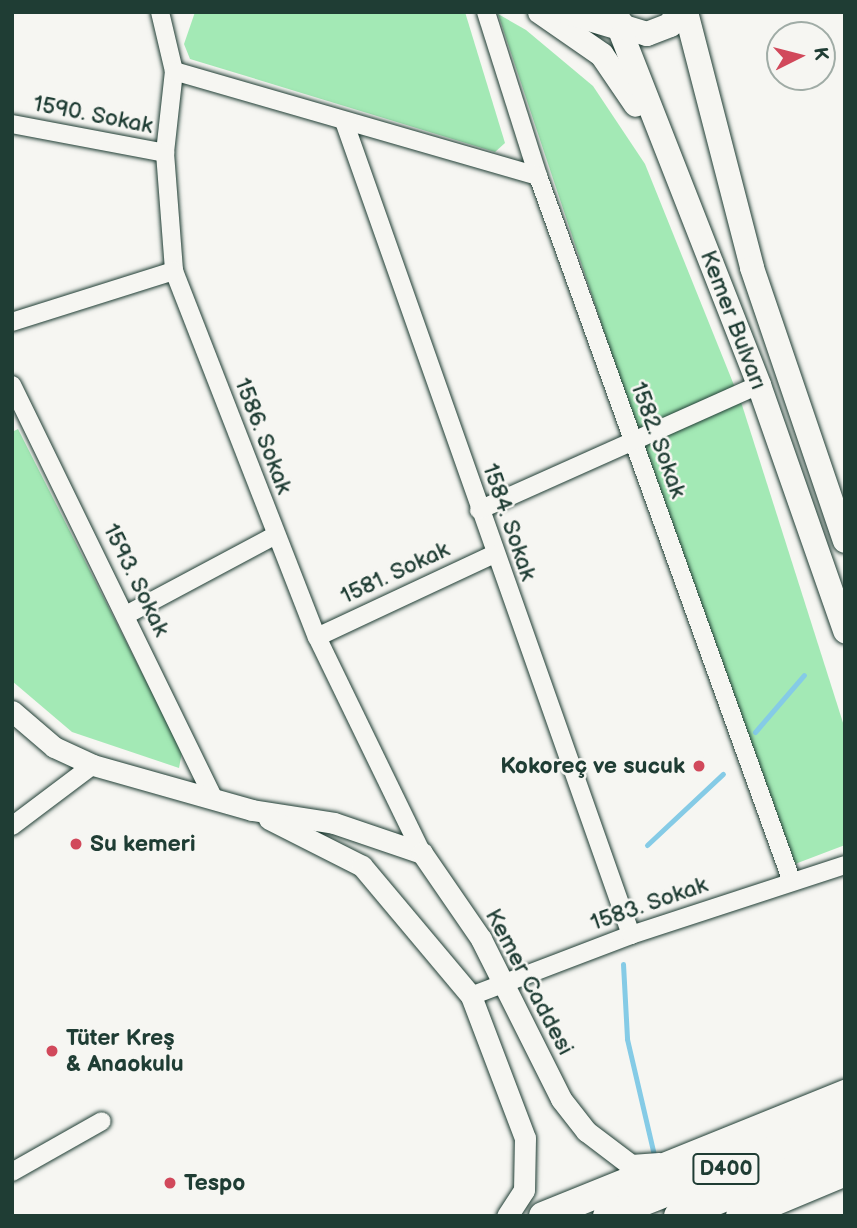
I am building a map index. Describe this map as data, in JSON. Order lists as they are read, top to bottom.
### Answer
{
  "streets": {
    "highway": ["D400"],
    "main road": ["Kemer Bulvarı"],
    "street": [
      "1590. Sokak",
      "1586. Sokak",
      "1582. Sokak",
      "1584. Sokak",
      "1581. Sokak",
      "1593. Sokak",
      "1583. Sokak",
      "Kemer Caddesi"
    ]
  },
  "crossings": [
    ["1590. Sokak", "1586. Sokak"],
    ["1586. Sokak", "1581. Sokak"],
    ["1586. Sokak", "Kemer Caddesi"],
    ["1582. Sokak", "1583. Sokak"],
    ["1584. Sokak", "1581. Sokak"],
    ["1584. Sokak", "1583. Sokak"],
    ["1583. Sokak", "Kemer Caddesi"]
  ],
  "places": [
    "Kokoreç ve sucuk",
    "Su kemeri",
    "Tüter Kreş & Anaokulu",
    "Tespo"
  ],
  "north": "right"
}
